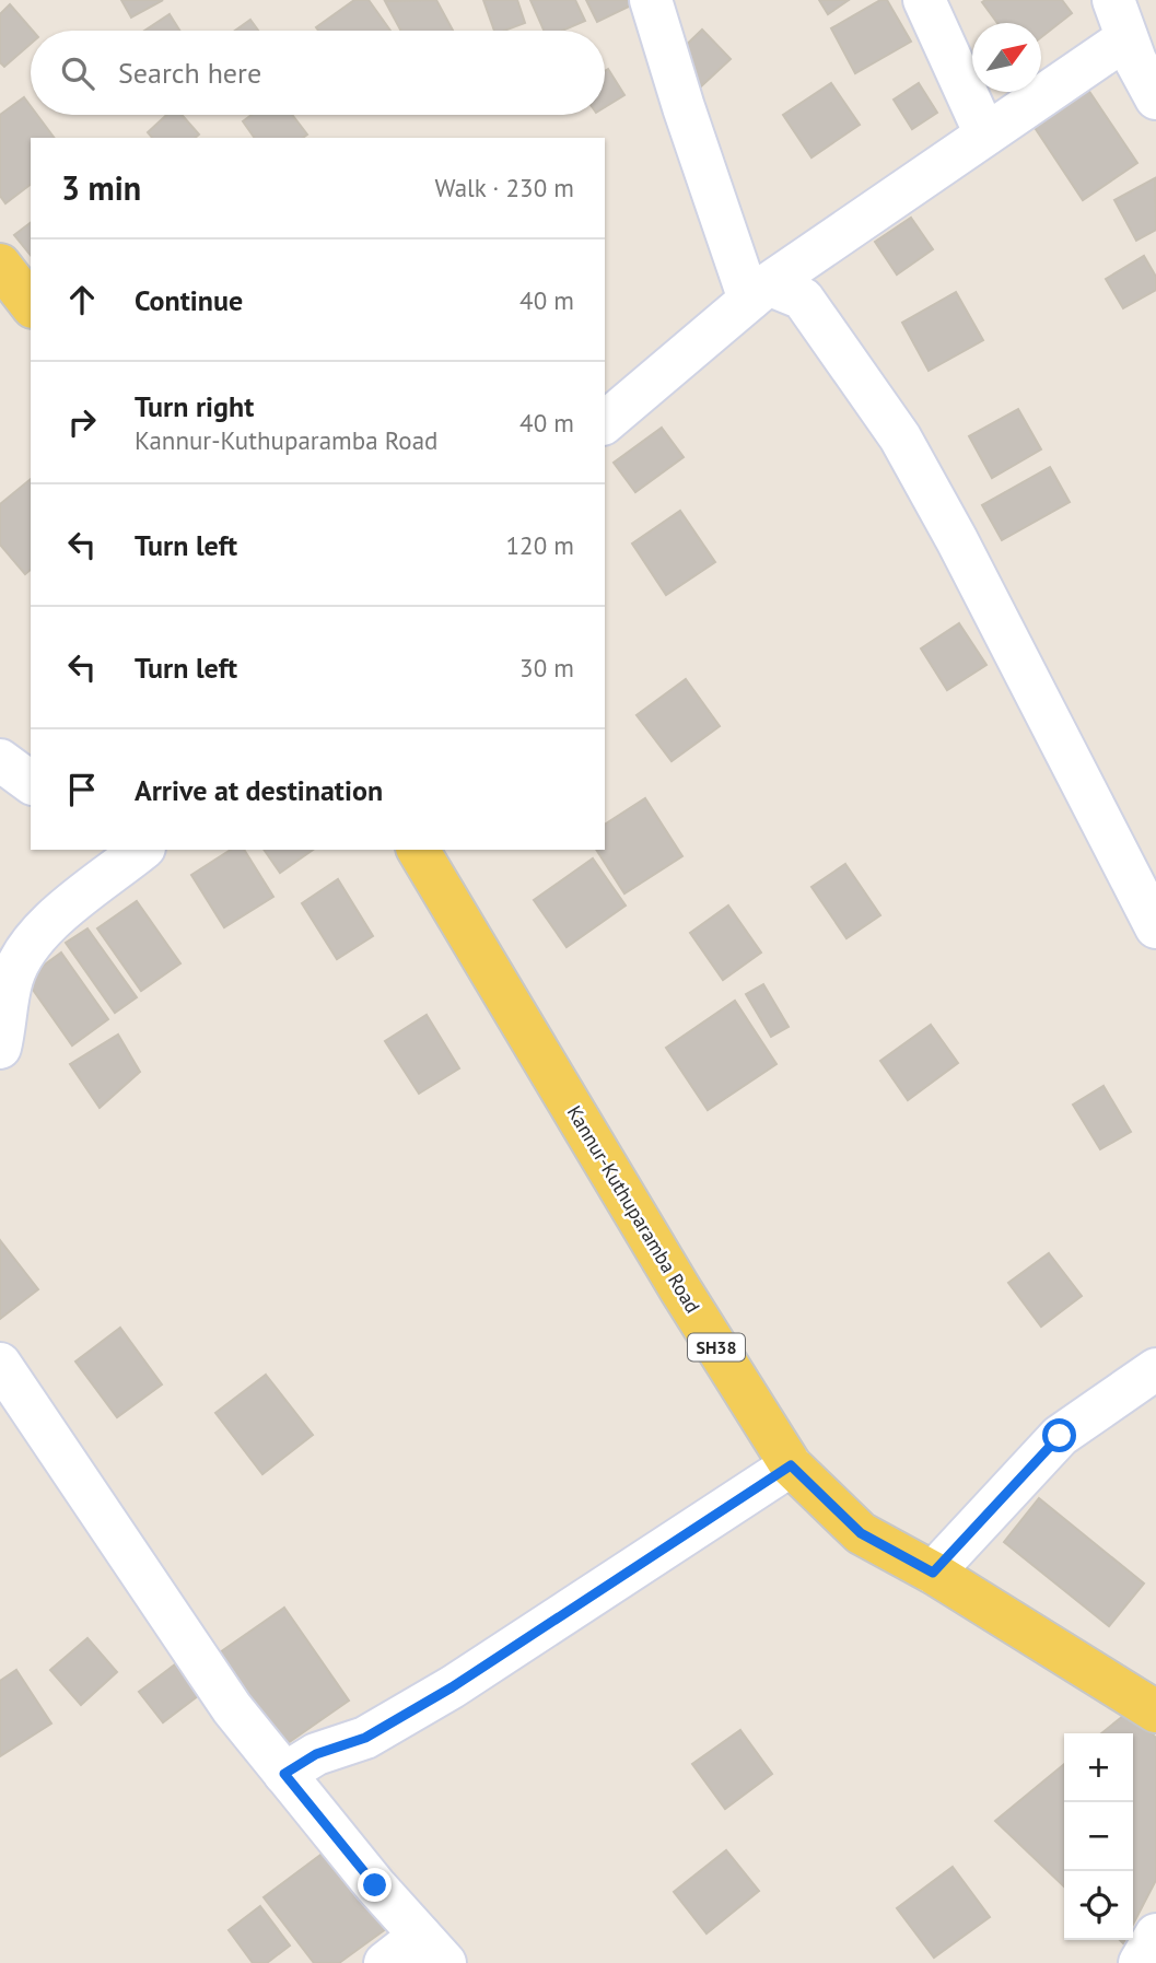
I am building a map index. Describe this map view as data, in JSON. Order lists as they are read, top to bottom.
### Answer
{
  "streets": {
    "main road": ["Kannur-Kuthuparamba Road", "SH38"]
  },
  "north": "top right",
  "page": {
    "search": "Search here",
    "heading": ["3 min", "Walk · 230 m"],
    "list": [
      ["Continue", "40 m"],
      ["Turn right", "Kannur-Kuthuparamba Road", "40 m"],
      ["Turn left", "120 m"],
      ["Turn left", "30 m"],
      "Arrive at destination"
    ],
    "map_buttons": ["+", "−"]
  }
}
